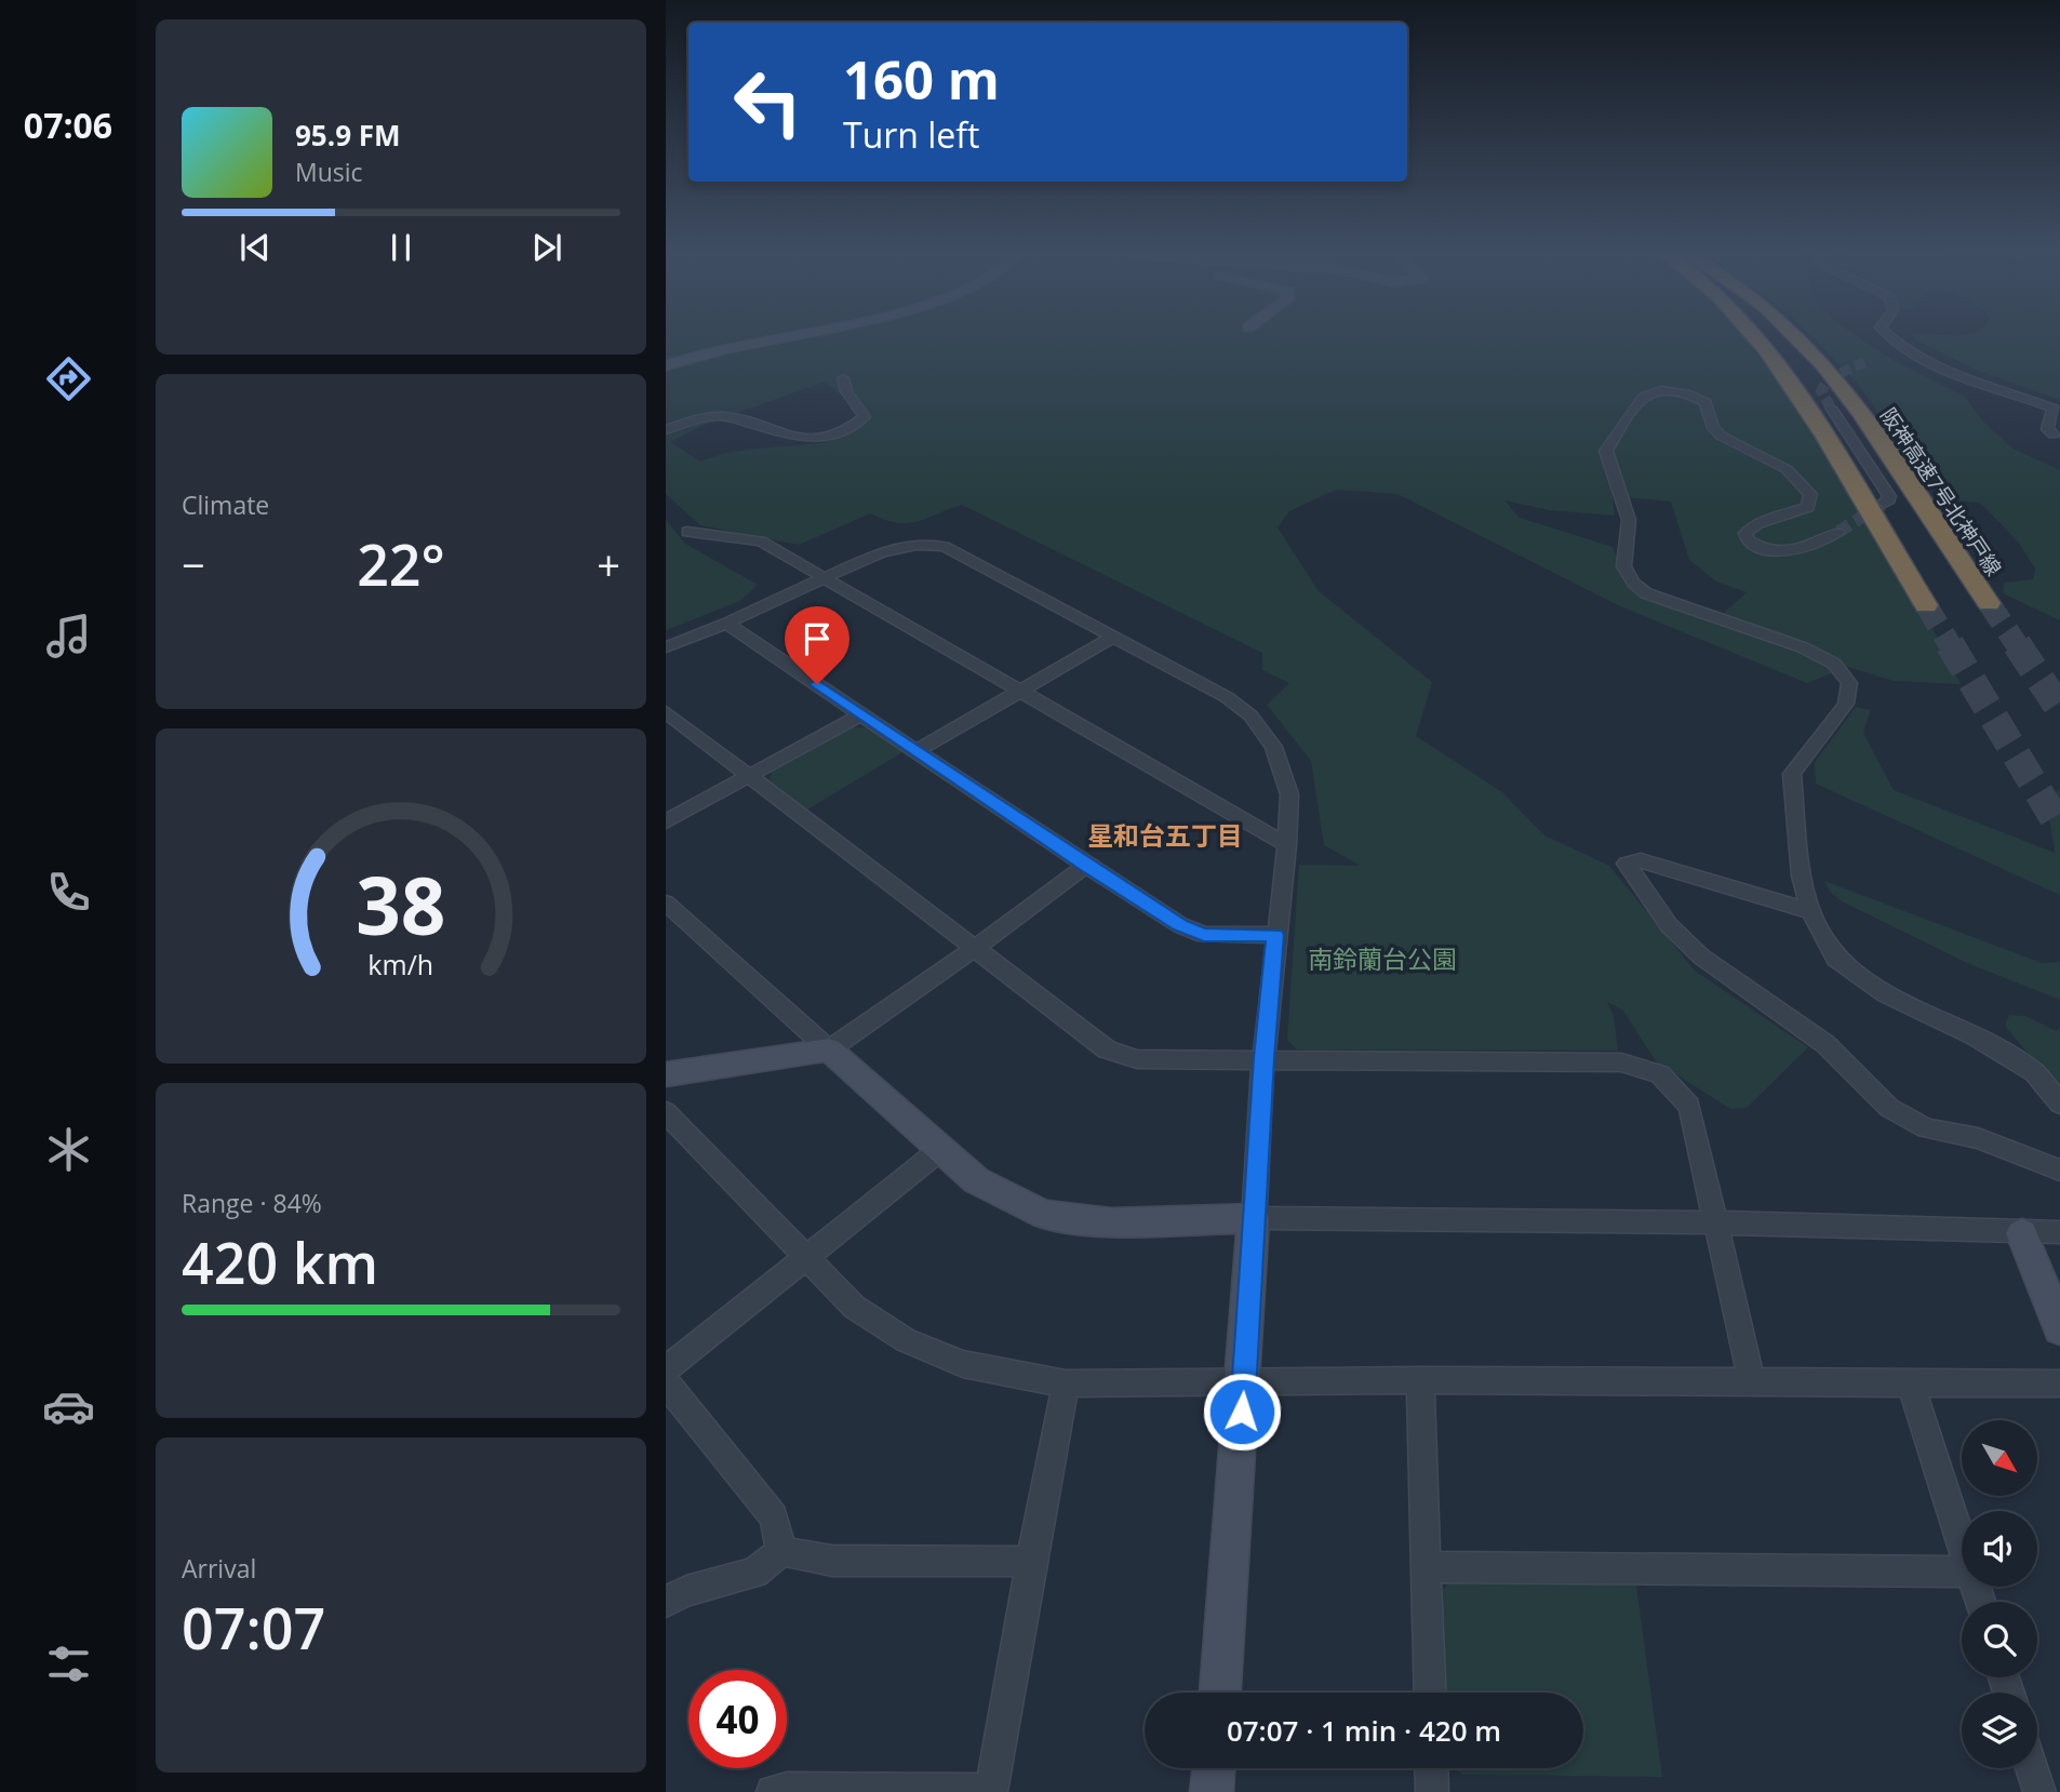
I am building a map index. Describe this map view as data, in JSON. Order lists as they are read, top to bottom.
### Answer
{
  "streets": {
    "highway": ["阪神高速7号北神戸線"]
  },
  "districts": ["星和台五丁目"],
  "parks": ["南鈴蘭台公園"],
  "north": "bottom right",
  "page": {
    "tabs": "07:06",
    "turn": ["160 m", "Turn left"],
    "song": ["95.9 FM", "Music"],
    "tile": [
      "Climate",
      ["Range · 84%", "420 km"],
      ["Arrival", "07:07"]
    ],
    "heat": ["−", "22°", "+"],
    "limit": "40",
    "trip": "07:07 · 1 min · 420 m",
    "gauge": ["38", "km/h"]
  }
}
